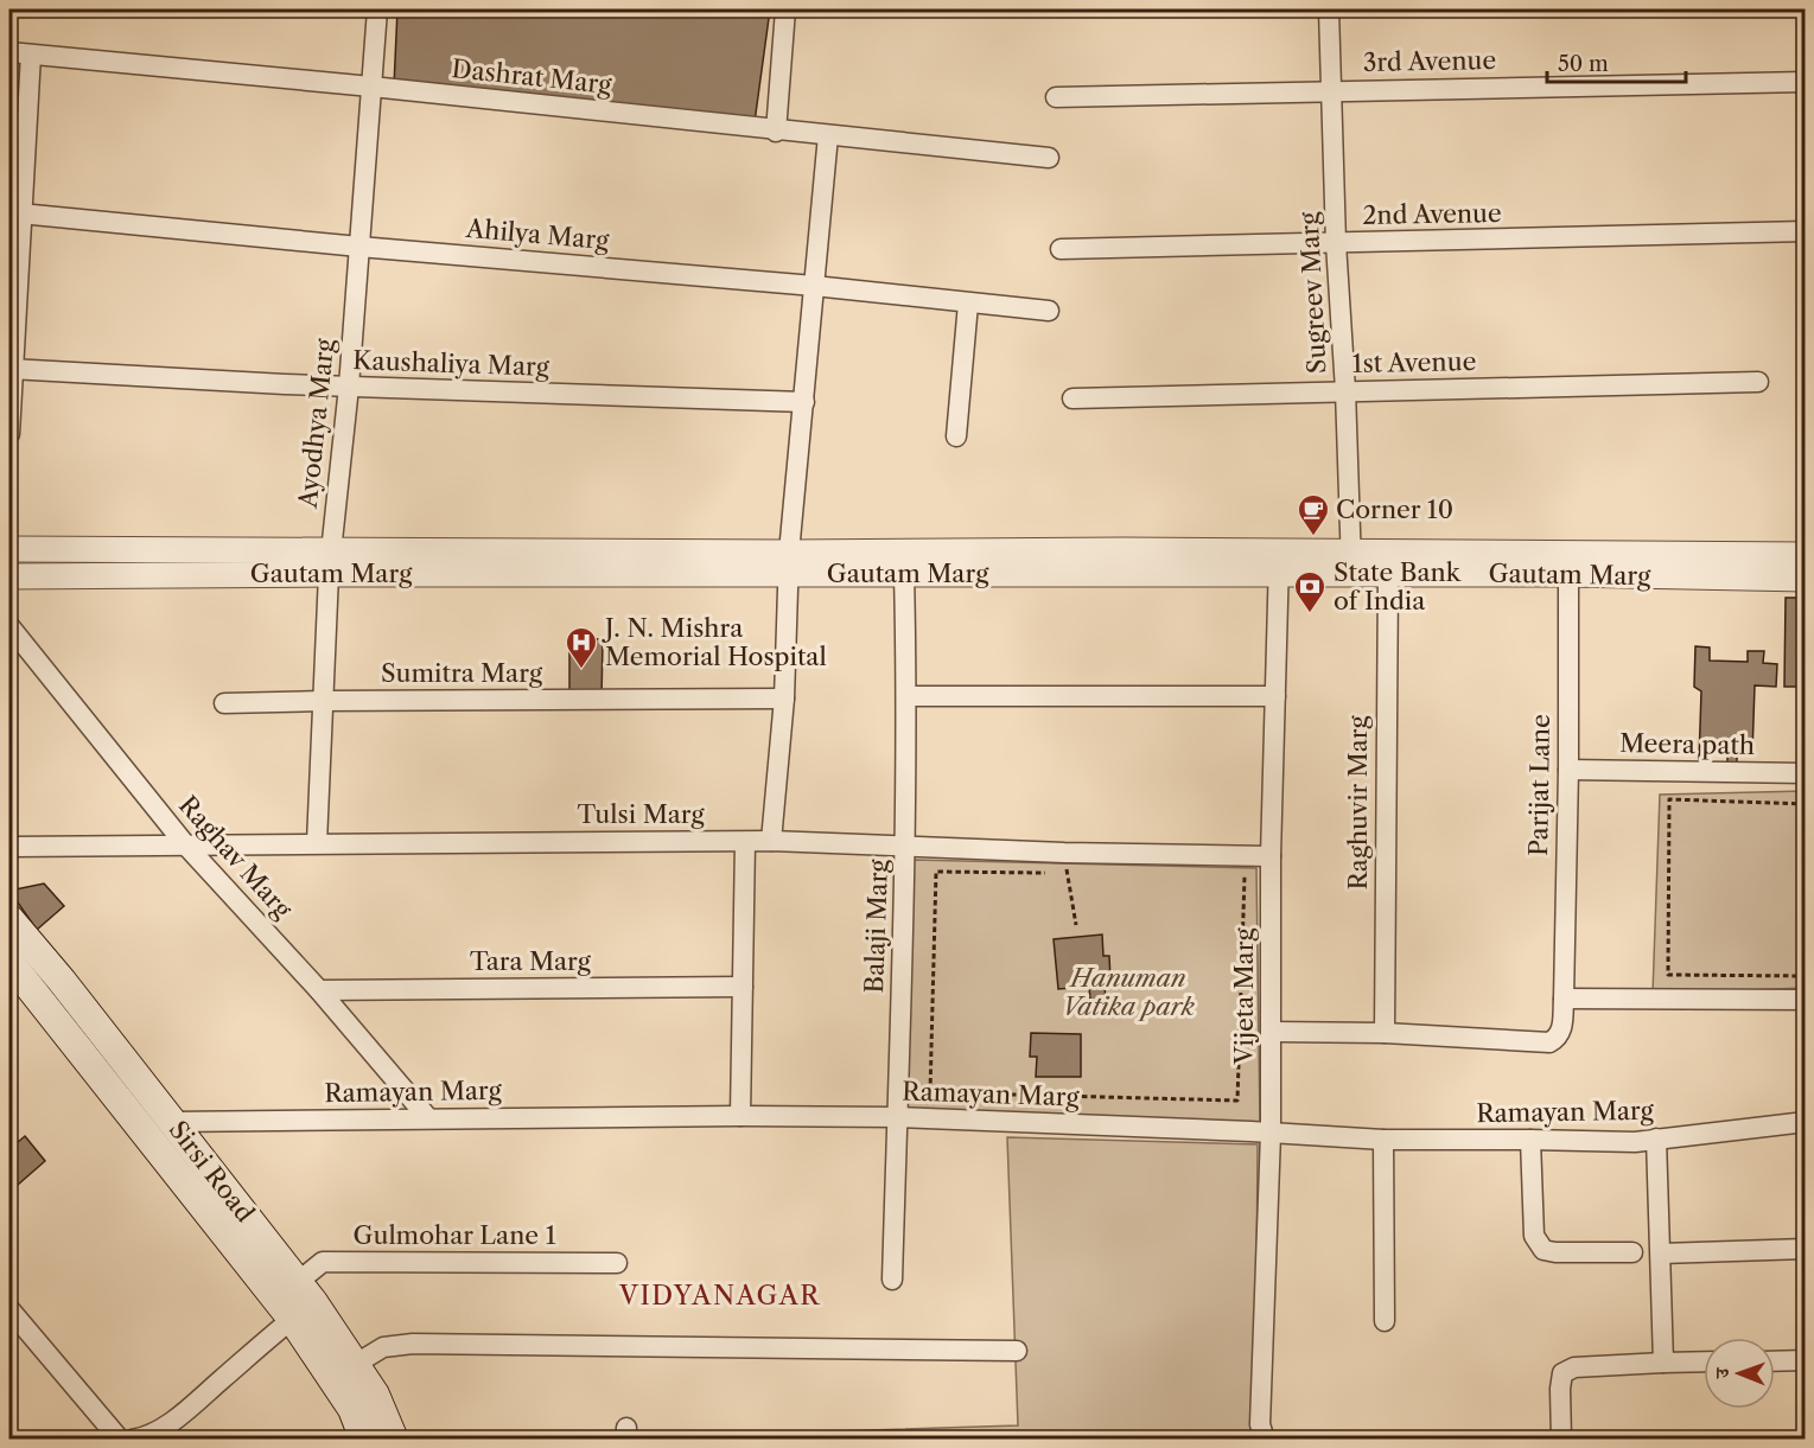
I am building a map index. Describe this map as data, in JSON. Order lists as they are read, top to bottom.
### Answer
{
  "streets": {
    "main road": ["Sirsi Road"],
    "street": [
      "3rd Avenue",
      "Dashrat Marg",
      "2nd Avenue",
      "Ahilya Marg",
      "Sugreev Marg",
      "1st Avenue",
      "Kaushaliya Marg",
      "Ayodhya Marg",
      "Gautam Marg",
      "Sumitra Marg",
      "Meera path",
      "Parijat Lane",
      "Raghuvir Marg",
      "Tulsi Marg",
      "Raghav Marg",
      "Balaji Marg",
      "Tara Marg",
      "Vijeta Marg",
      "Ramayan Marg",
      "Gulmohar Lane 1"
    ]
  },
  "crossings": [
    ["3rd Avenue", "Sugreev Marg"],
    ["Dashrat Marg", "Ayodhya Marg"],
    ["2nd Avenue", "Sugreev Marg"],
    ["Ahilya Marg", "Ayodhya Marg"],
    ["Sugreev Marg", "1st Avenue"],
    ["Sugreev Marg", "Gautam Marg"],
    ["Kaushaliya Marg", "Ayodhya Marg"],
    ["Ayodhya Marg", "Gautam Marg"],
    ["Ayodhya Marg", "Sumitra Marg"],
    ["Ayodhya Marg", "Tulsi Marg"],
    ["Gautam Marg", "Parijat Lane"],
    ["Gautam Marg", "Raghuvir Marg"],
    ["Gautam Marg", "Balaji Marg"],
    ["Gautam Marg", "Vijeta Marg"],
    ["Meera path", "Parijat Lane"],
    ["Parijat Lane", "Raghuvir Marg"],
    ["Tulsi Marg", "Raghav Marg"],
    ["Tulsi Marg", "Balaji Marg"],
    ["Tulsi Marg", "Vijeta Marg"],
    ["Raghav Marg", "Tara Marg"],
    ["Raghav Marg", "Ramayan Marg"],
    ["Balaji Marg", "Ramayan Marg"],
    ["Vijeta Marg", "Ramayan Marg"],
    ["Ramayan Marg", "Sirsi Road"],
    ["Sirsi Road", "Gulmohar Lane 1"]
  ],
  "districts": ["VIDYANAGAR"],
  "parks": ["Hanuman Vatika park"],
  "places": {
    "cafe": ["Corner 10"],
    "bank": ["State Bank of India"],
    "hospital": ["J. N. Mishra Memorial Hospital"]
  },
  "scale_bar": "50 m",
  "north": "left"
}
